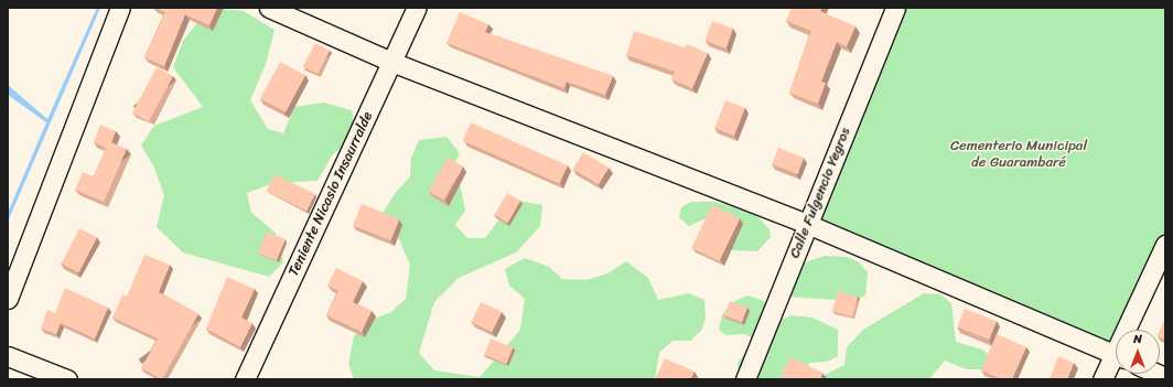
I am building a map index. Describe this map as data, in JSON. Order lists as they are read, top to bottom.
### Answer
{
  "streets": {
    "street": ["Calle Fulgencio Yegros", "Teniente Nicasio Insaurralde"]
  },
  "parks": ["Cementerio Municipal de Guarambaré"],
  "north": "top"
}
